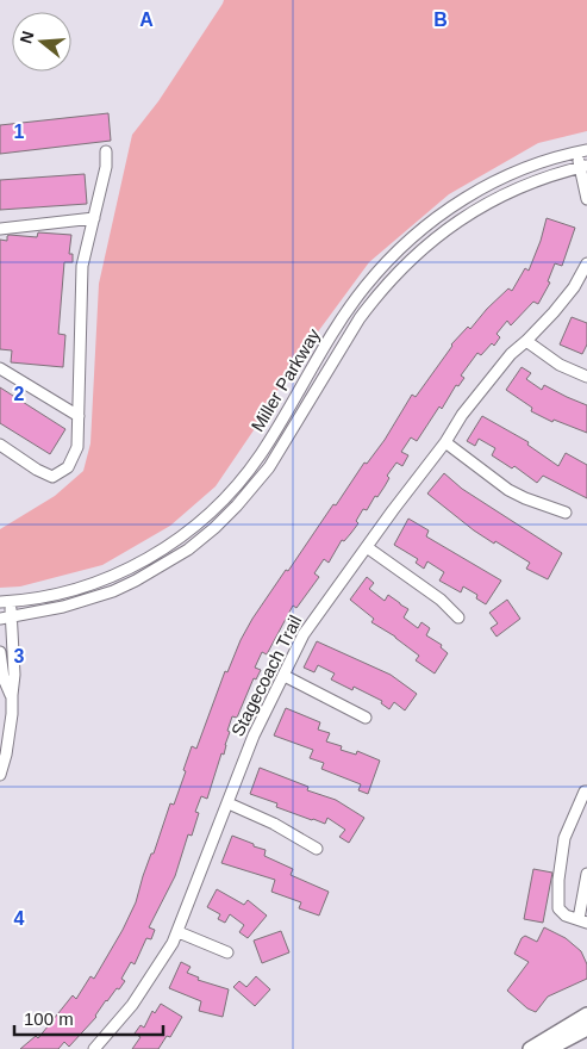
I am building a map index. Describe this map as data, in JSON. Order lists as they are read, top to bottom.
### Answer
{
  "streets": {
    "street": ["Miller Parkway", "Stagecoach Trail"]
  },
  "scale_bar": "100 m",
  "north": "left",
  "grid": {
    "columns": ["A", "B"],
    "rows": [
      "1",
      "2",
      "3",
      "4"
    ]
  }
}
